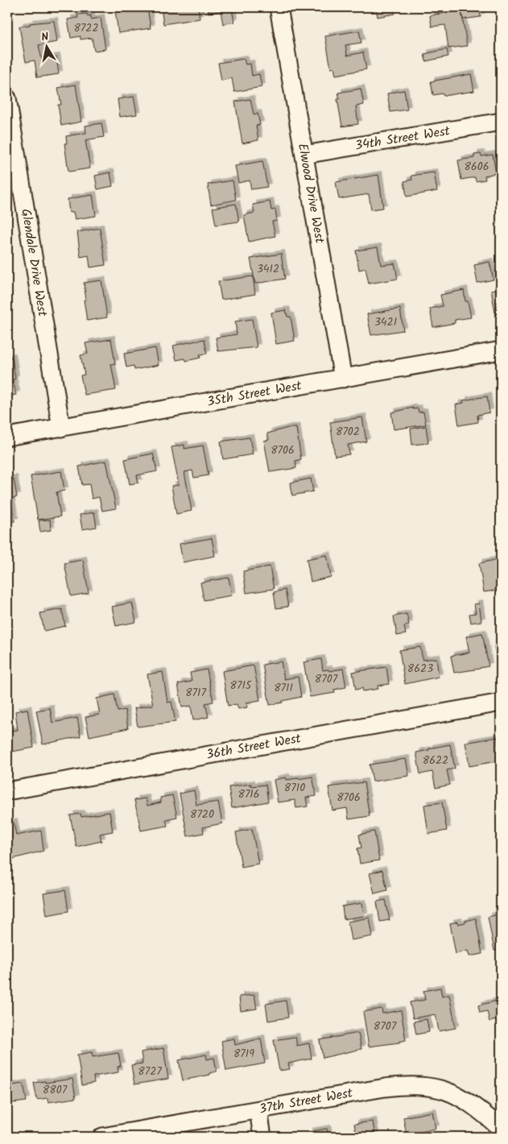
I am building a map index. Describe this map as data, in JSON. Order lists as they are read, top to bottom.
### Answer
{
  "streets": {
    "street": [
      "34th Street West",
      "Elwood Drive West",
      "Glendale Drive West",
      "35th Street West",
      "36th Street West",
      "37th Street West"
    ]
  },
  "crossings": [
    ["34th Street West", "Elwood Drive West"],
    ["Elwood Drive West", "35th Street West"],
    ["Glendale Drive West", "35th Street West"]
  ],
  "house_numbers": [
    "8722",
    "8606",
    "3412",
    "3421",
    "8702",
    "8706",
    "8623",
    "8707",
    "8715",
    "8711",
    "8717",
    "8622",
    "8710",
    "8716",
    "8706",
    "8720",
    "8707",
    "8719",
    "8727",
    "8807"
  ],
  "north": "top"
}
